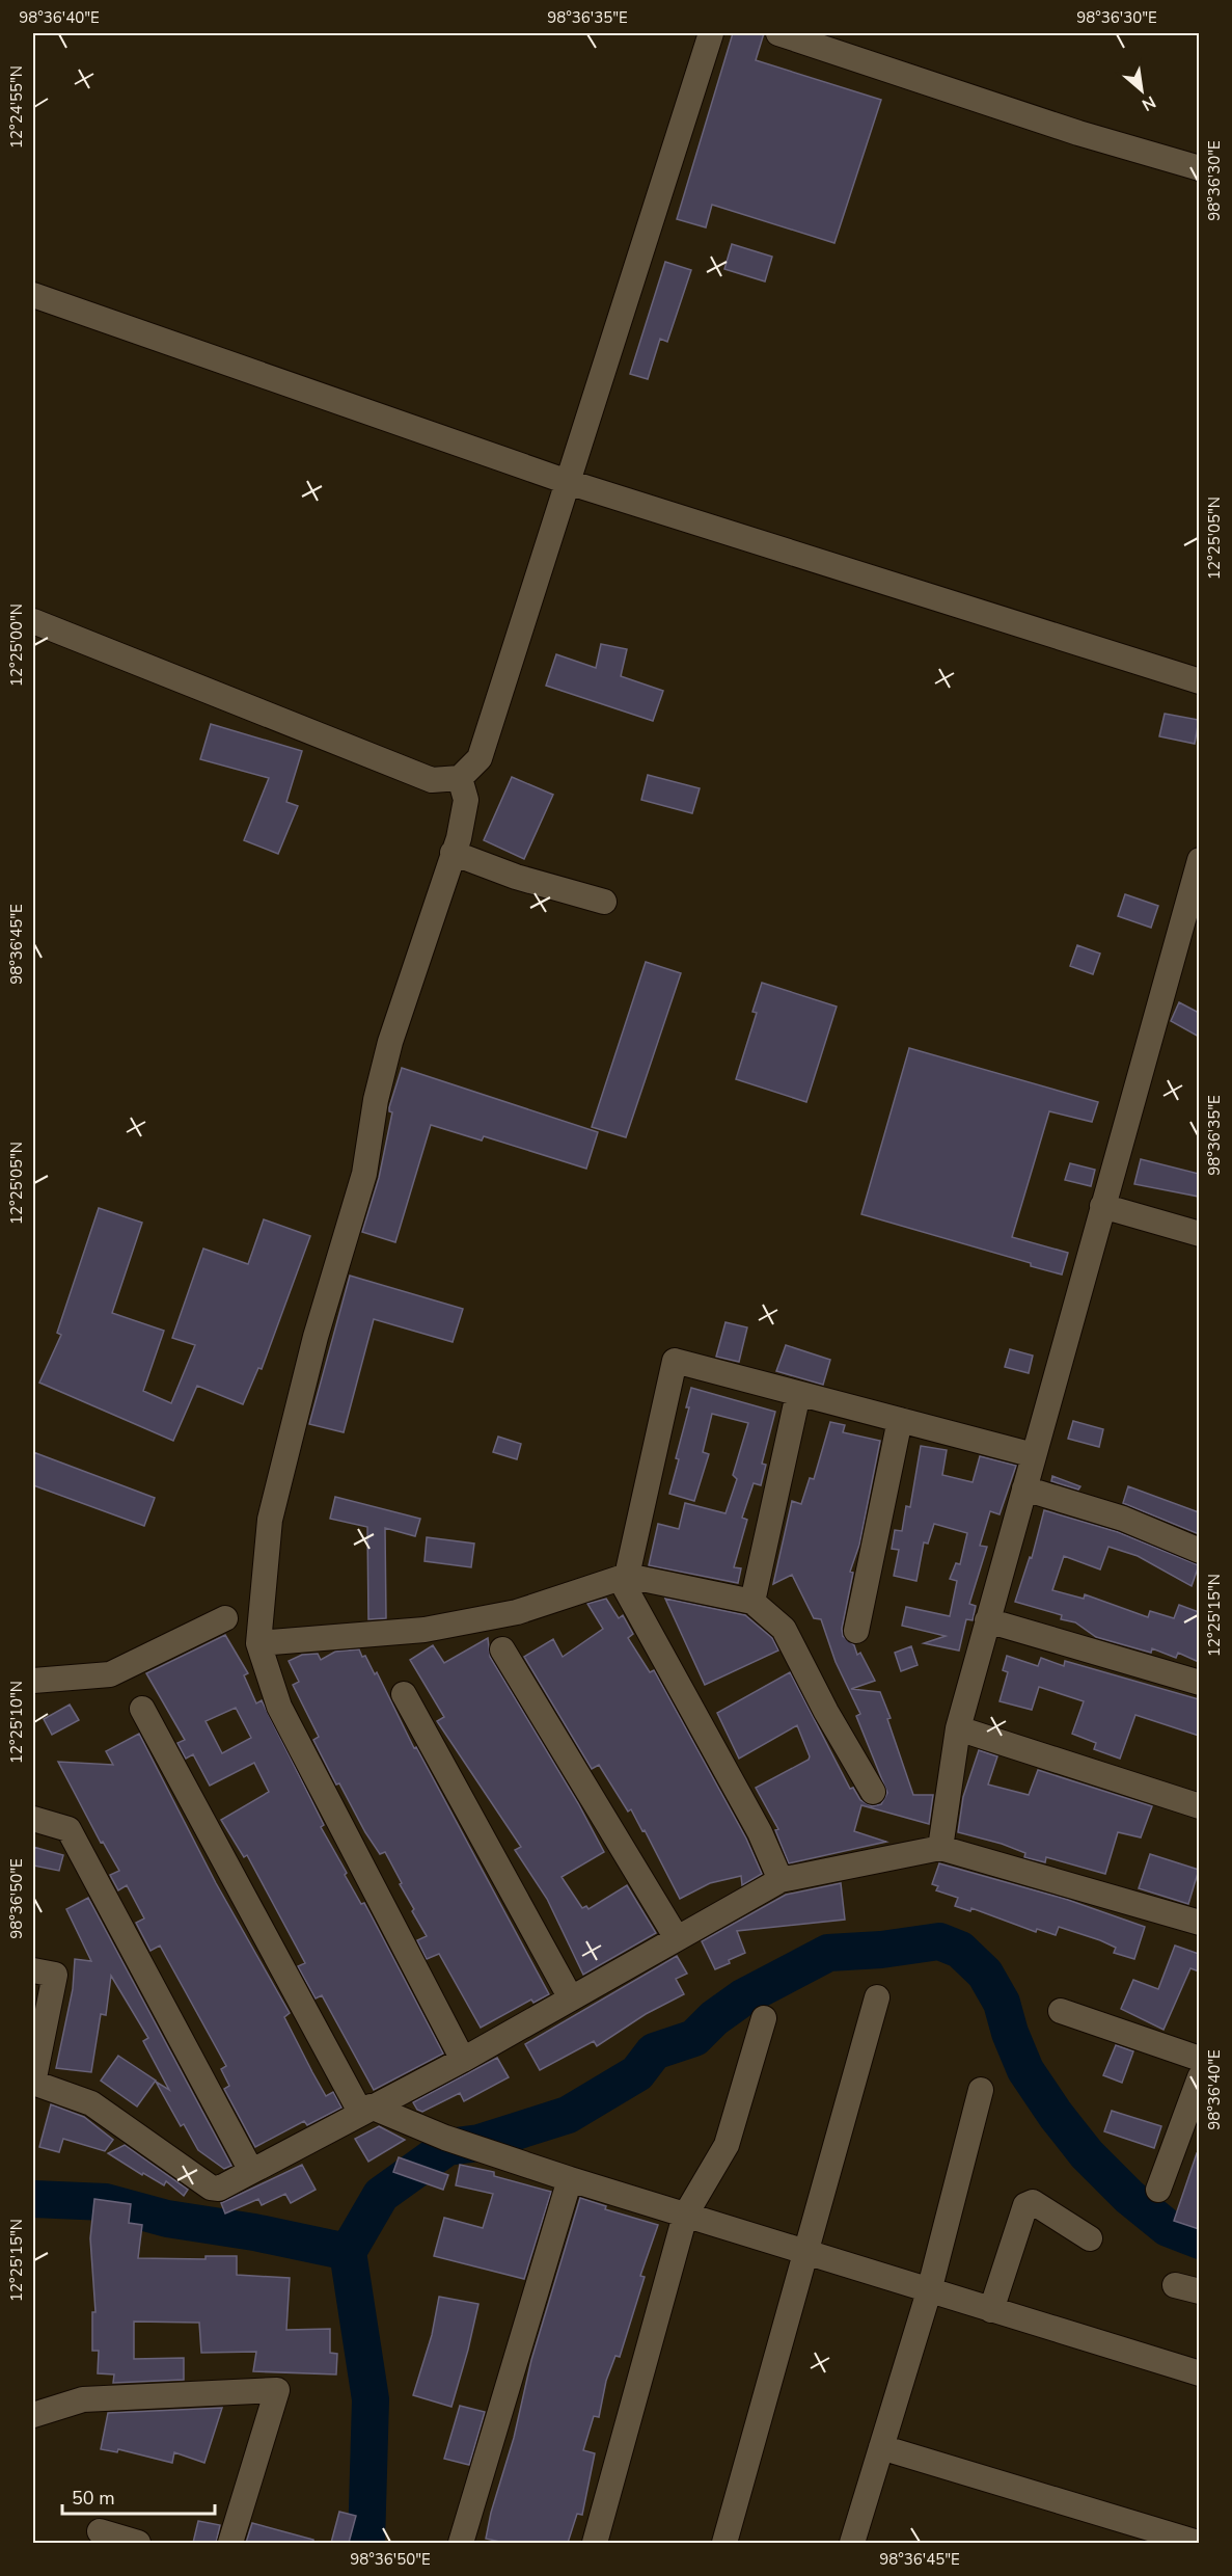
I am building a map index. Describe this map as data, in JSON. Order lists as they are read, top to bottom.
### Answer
{
  "scale_bar": "50 m",
  "north": "bottom right",
  "coordinates": [
    "98°36'40\"E",
    "98°36'35\"E",
    "98°36'30\"E",
    "12°24'55\"N",
    "12°25'05\"N",
    "12°25'00\"N",
    "98°36'45\"E",
    "12°25'15\"N",
    "12°25'10\"N",
    "98°36'50\"E"
  ]
}
